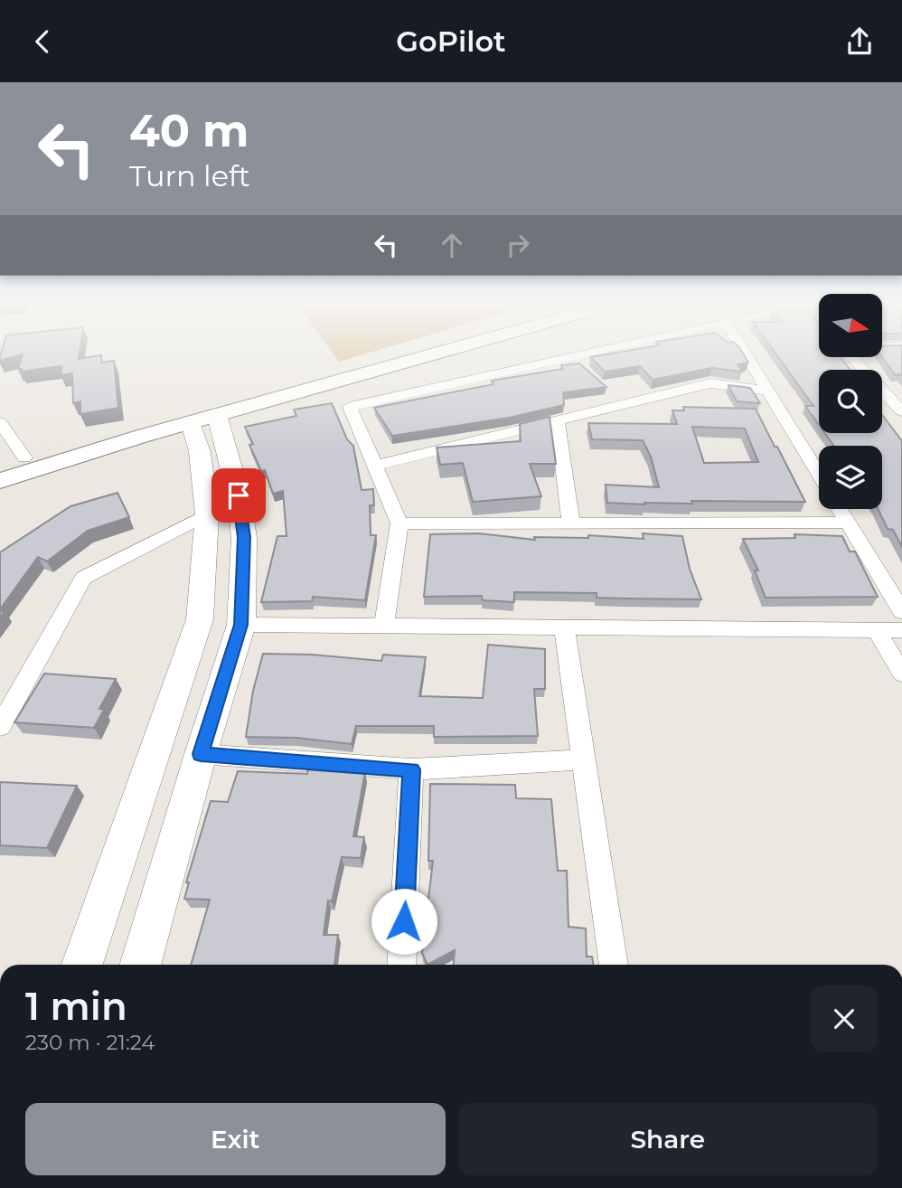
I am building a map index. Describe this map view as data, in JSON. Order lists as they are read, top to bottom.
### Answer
{
  "north": "right",
  "page": {
    "header": "GoPilot",
    "turn": ["40 m", "Turn left"],
    "heading": ["1 min", "230 m · 21:24"],
    "buttons": ["Exit", "Share"]
  }
}
